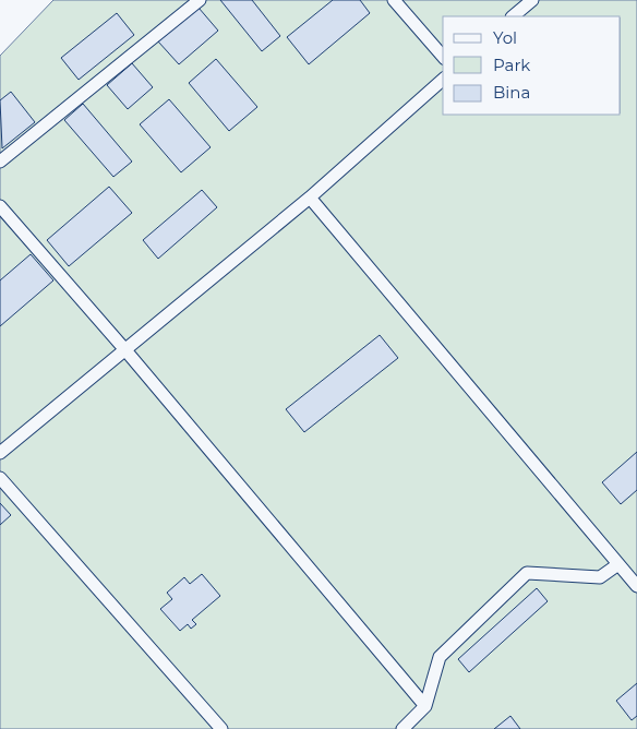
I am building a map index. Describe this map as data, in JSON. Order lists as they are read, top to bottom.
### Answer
{
  "legend": ["Yol", "Park", "Bina"]
}
